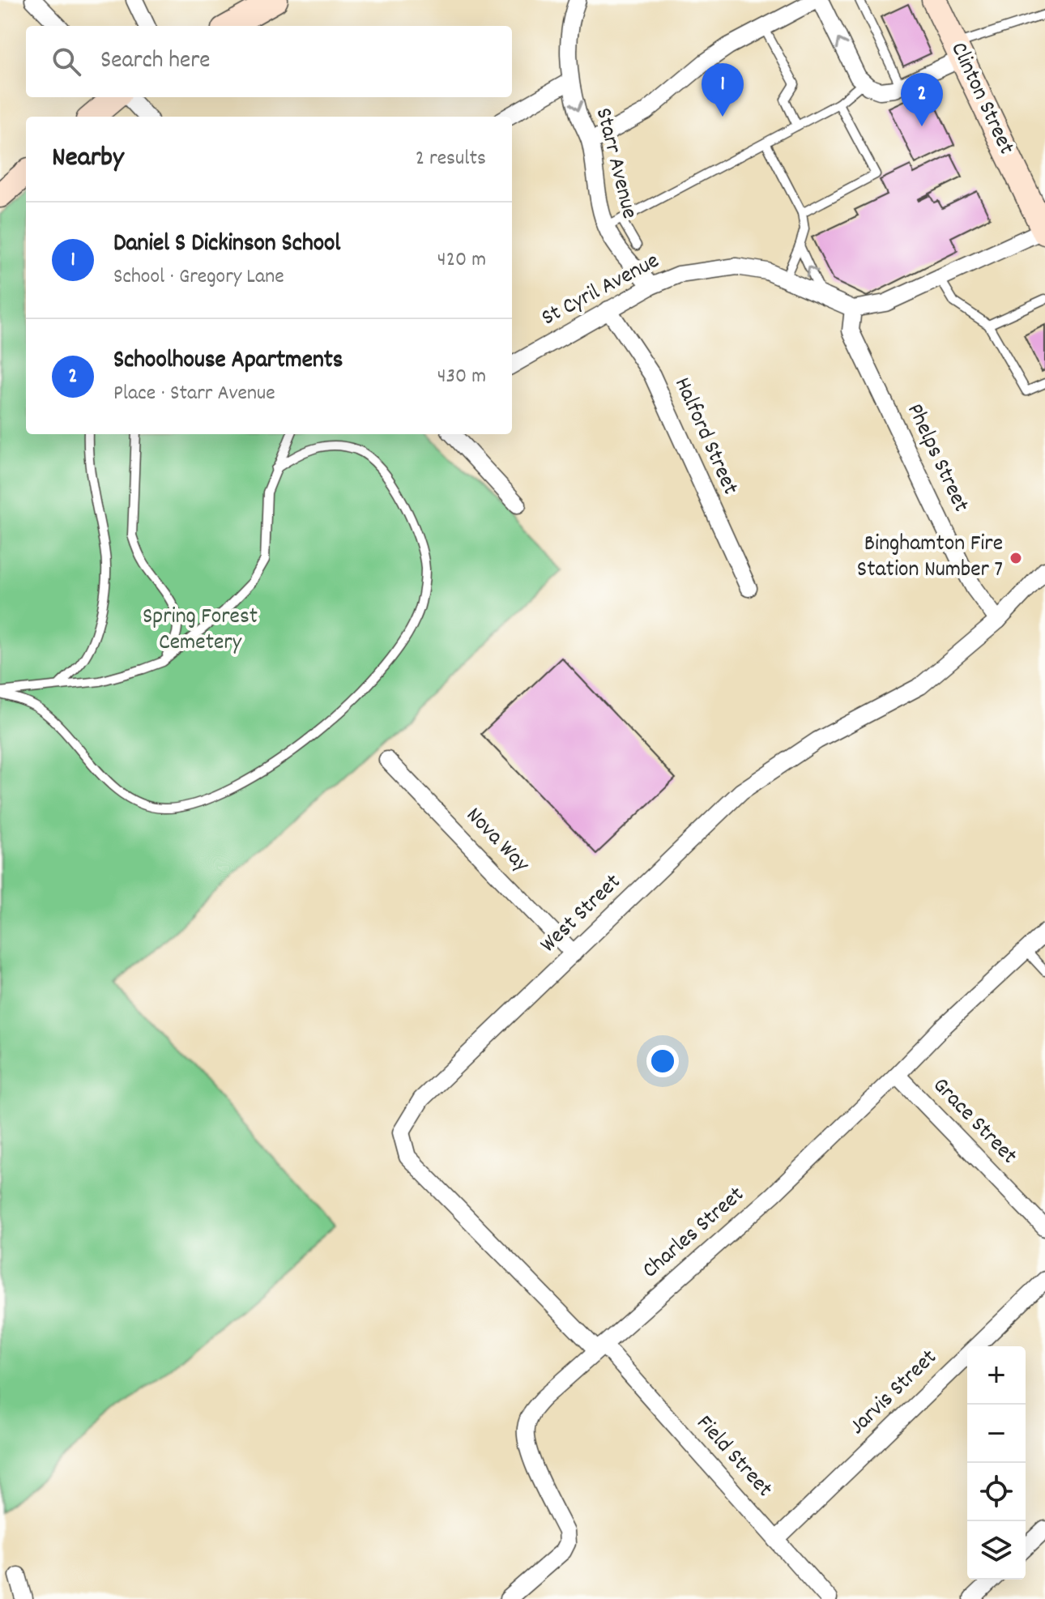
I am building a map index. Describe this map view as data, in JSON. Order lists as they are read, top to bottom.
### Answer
{
  "streets": {
    "street": [
      "Clinton Street",
      "Starr Avenue",
      "St Cyril Avenue",
      "Halford Street",
      "Phelps Street",
      "Nova Way",
      "West Street",
      "Grace Street",
      "Charles Street",
      "Jarvis Street",
      "Field Street"
    ]
  },
  "crossings": [
    ["Starr Avenue", "St Cyril Avenue"],
    ["St Cyril Avenue", "Halford Street"],
    ["St Cyril Avenue", "Phelps Street"],
    ["Phelps Street", "West Street"],
    ["Nova Way", "West Street"],
    ["West Street", "Charles Street"],
    ["West Street", "Field Street"],
    ["Grace Street", "Charles Street"],
    ["Charles Street", "Field Street"],
    ["Jarvis Street", "Field Street"]
  ],
  "parks": ["Spring Forest Cemetery"],
  "places": ["Binghamton Fire Station Number 7"],
  "page": {
    "search": "Search here",
    "pins": ["1", "2"],
    "heading": ["Nearby", "2 results"],
    "list": [
      {
        "mark": "1",
        "name": "Daniel S Dickinson School",
        "note": "School · Gregory Lane",
        "value": "420 m"
      },
      {
        "mark": "2",
        "name": "Schoolhouse Apartments",
        "note": "Place · Starr Avenue",
        "value": "430 m"
      }
    ],
    "map_buttons": ["+", "−"]
  }
}
